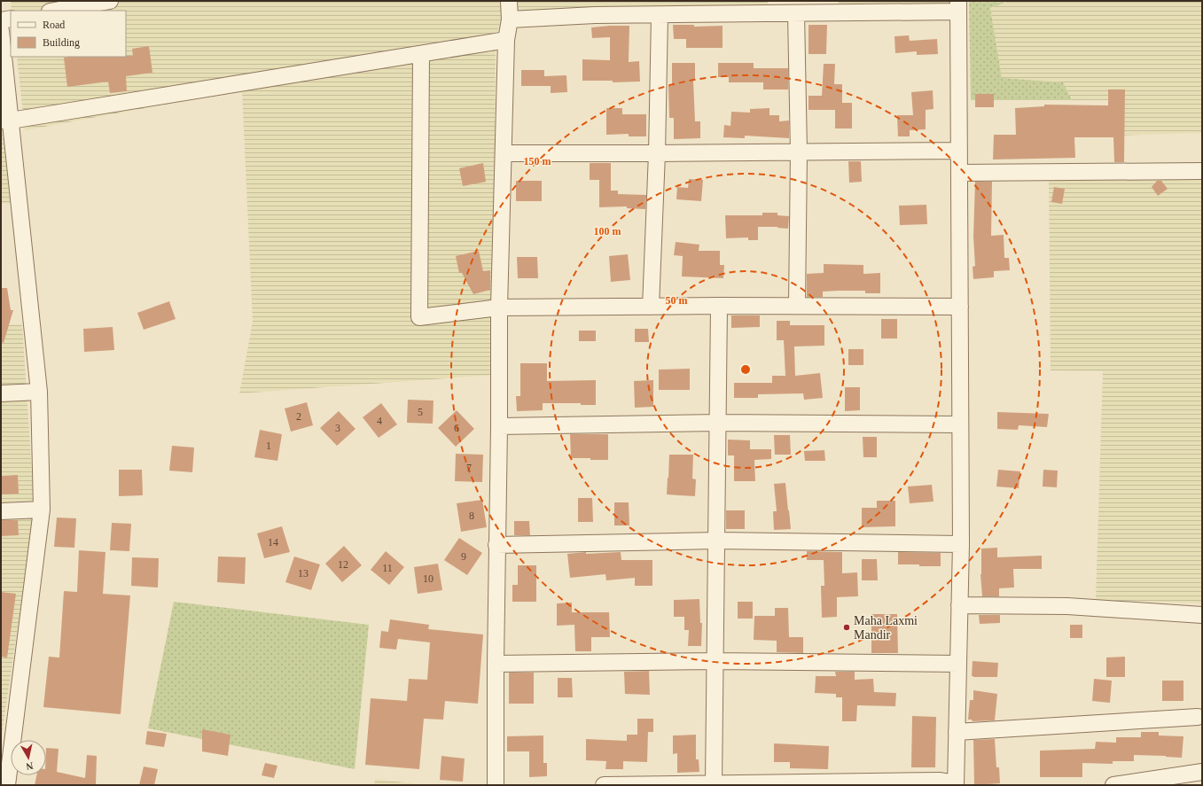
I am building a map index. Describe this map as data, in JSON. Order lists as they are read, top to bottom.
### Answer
{
  "places": ["Maha Laxmi Mandir"],
  "house_numbers": [
    "5",
    "2",
    "4",
    "3",
    "6",
    "1",
    "7",
    "8",
    "14",
    "9",
    "12",
    "11",
    "13",
    "10"
  ],
  "legend": ["Road", "Building"],
  "north": "bottom",
  "rings": ["150 m", "100 m", "50 m"]
}
